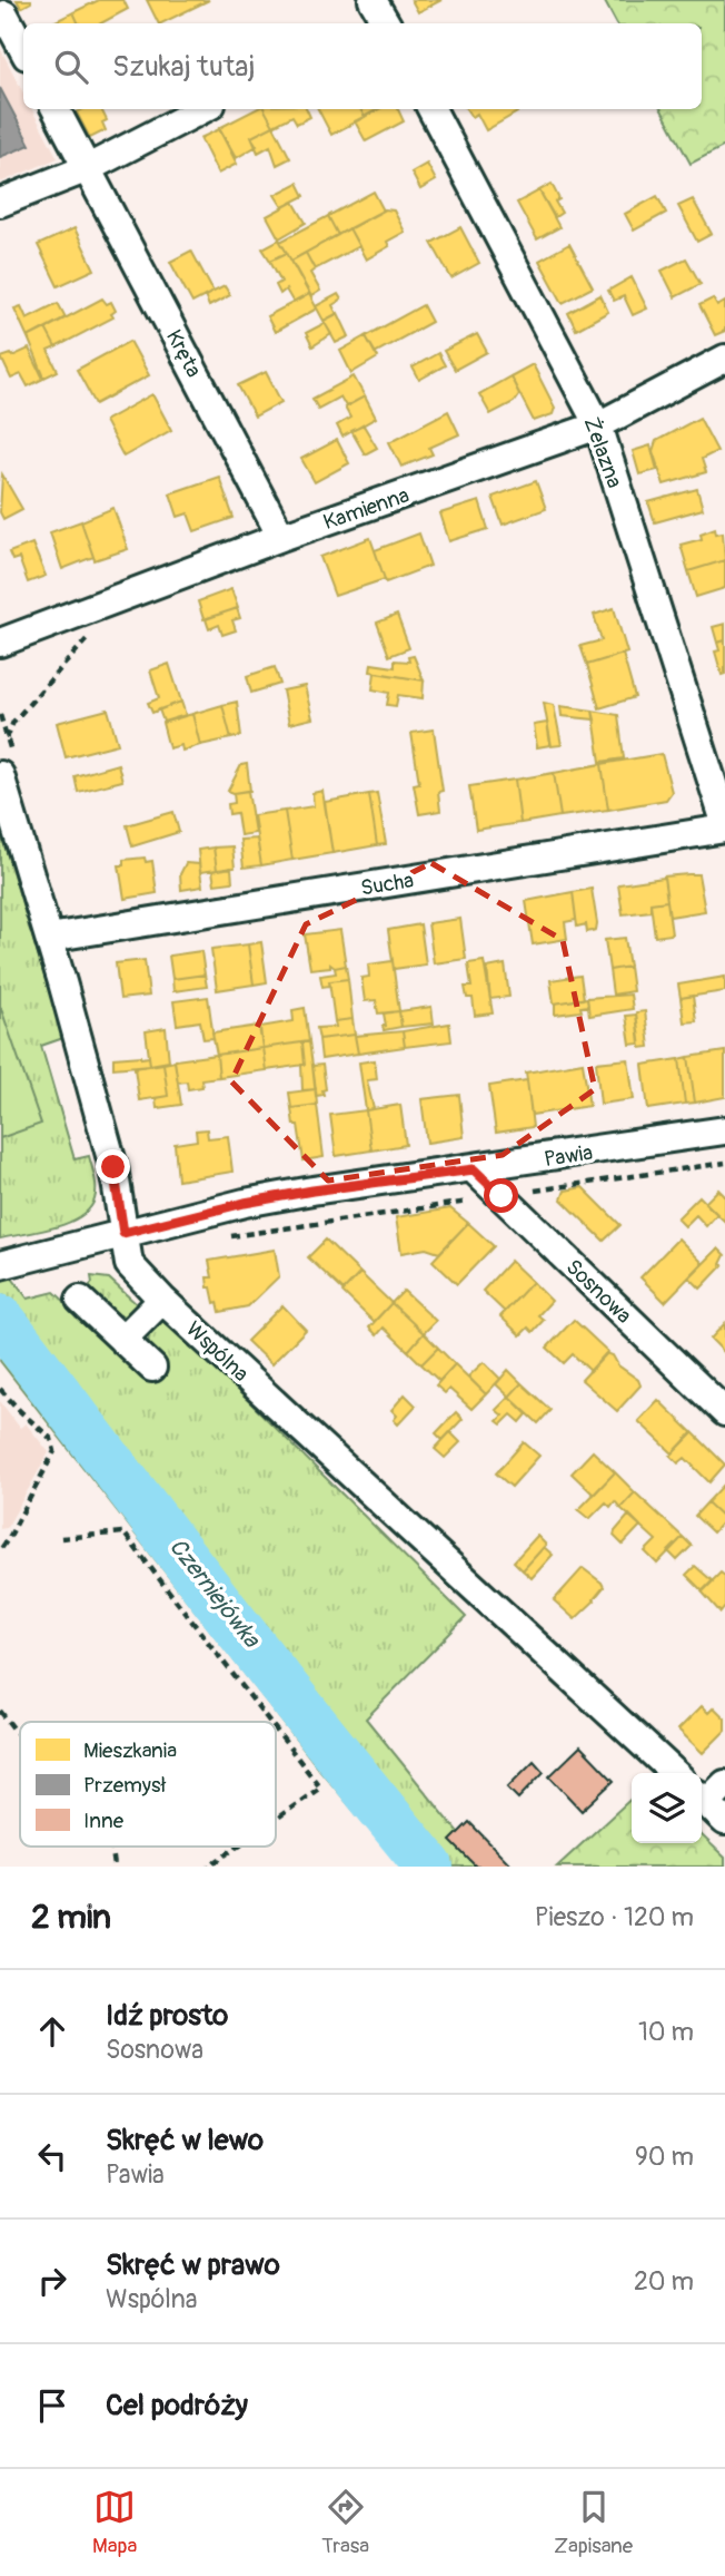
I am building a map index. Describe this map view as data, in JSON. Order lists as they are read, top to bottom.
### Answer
{
  "streets": {
    "street": [
      "Kręta",
      "Żelazna",
      "Kamienna",
      "Sucha",
      "Pawia",
      "Sosnowa",
      "Wspólna"
    ]
  },
  "crossings": [
    ["Kręta", "Kamienna"],
    ["Żelazna", "Kamienna"],
    ["Sucha", "Wspólna"],
    ["Pawia", "Sosnowa"],
    ["Pawia", "Wspólna"]
  ],
  "water": ["Czerniejówka"],
  "legend": ["Mieszkania", "Przemysł", "Inne"],
  "page": {
    "search": "Szukaj tutaj",
    "heading": ["2 min", "Pieszo · 120 m"],
    "list": [
      ["Idź prosto", "Sosnowa", "10 m"],
      ["Skręć w lewo", "Pawia", "90 m"],
      ["Skręć w prawo", "Wspólna", "20 m"],
      "Cel podróży"
    ],
    "nav": ["Mapa", "Trasa", "Zapisane"]
  }
}
